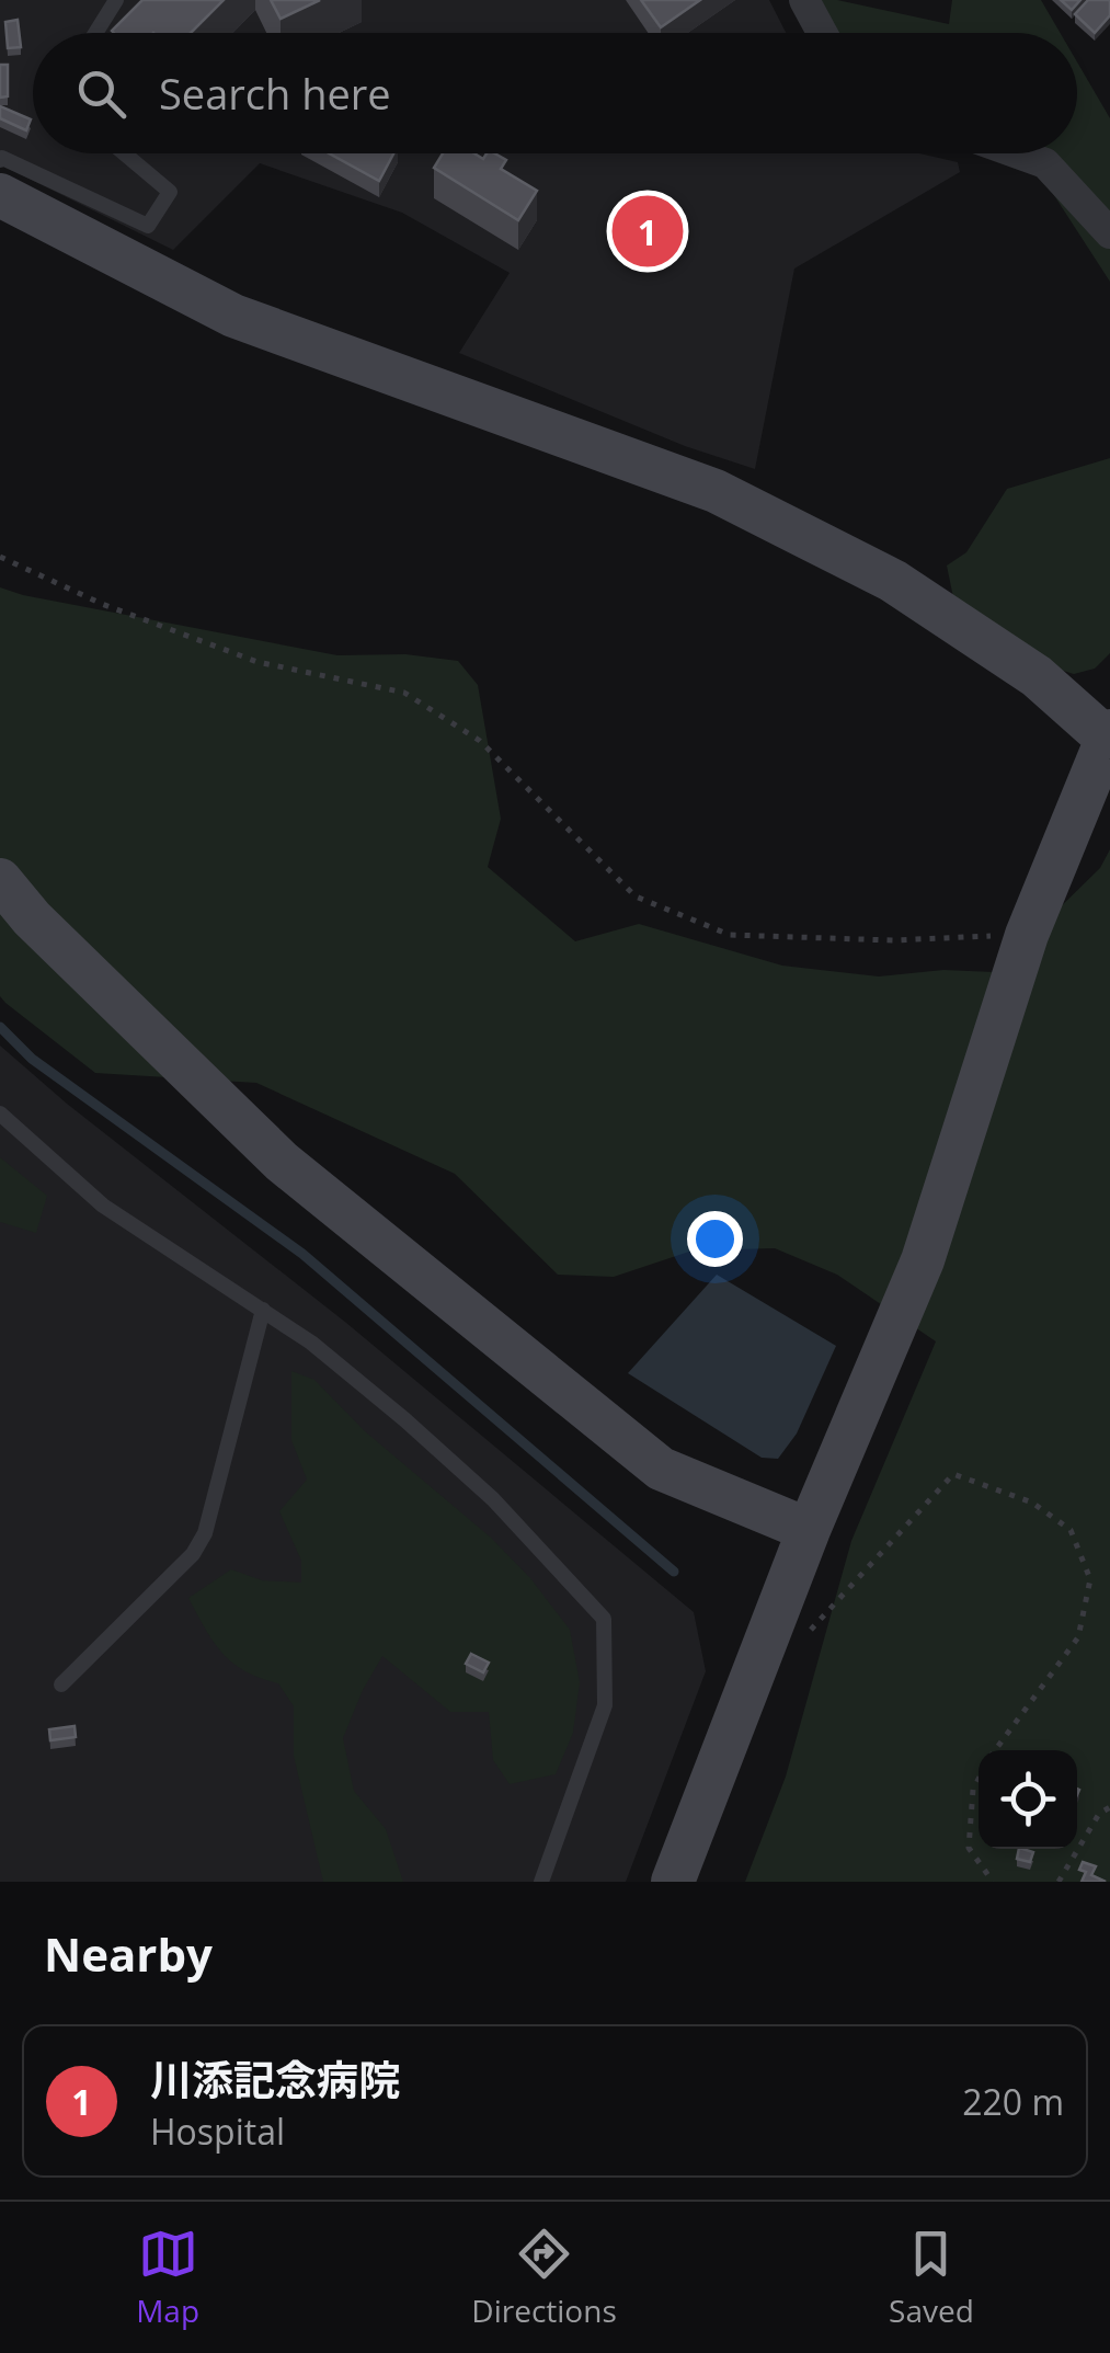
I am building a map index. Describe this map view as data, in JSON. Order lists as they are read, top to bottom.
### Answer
{
  "page": {
    "search": "Search here",
    "pins": "1",
    "heading": "Nearby",
    "list": [
      {
        "mark": "1",
        "name": "川添記念病院",
        "note": "Hospital",
        "value": "220 m"
      }
    ],
    "nav": ["Map", "Directions", "Saved"]
  }
}
